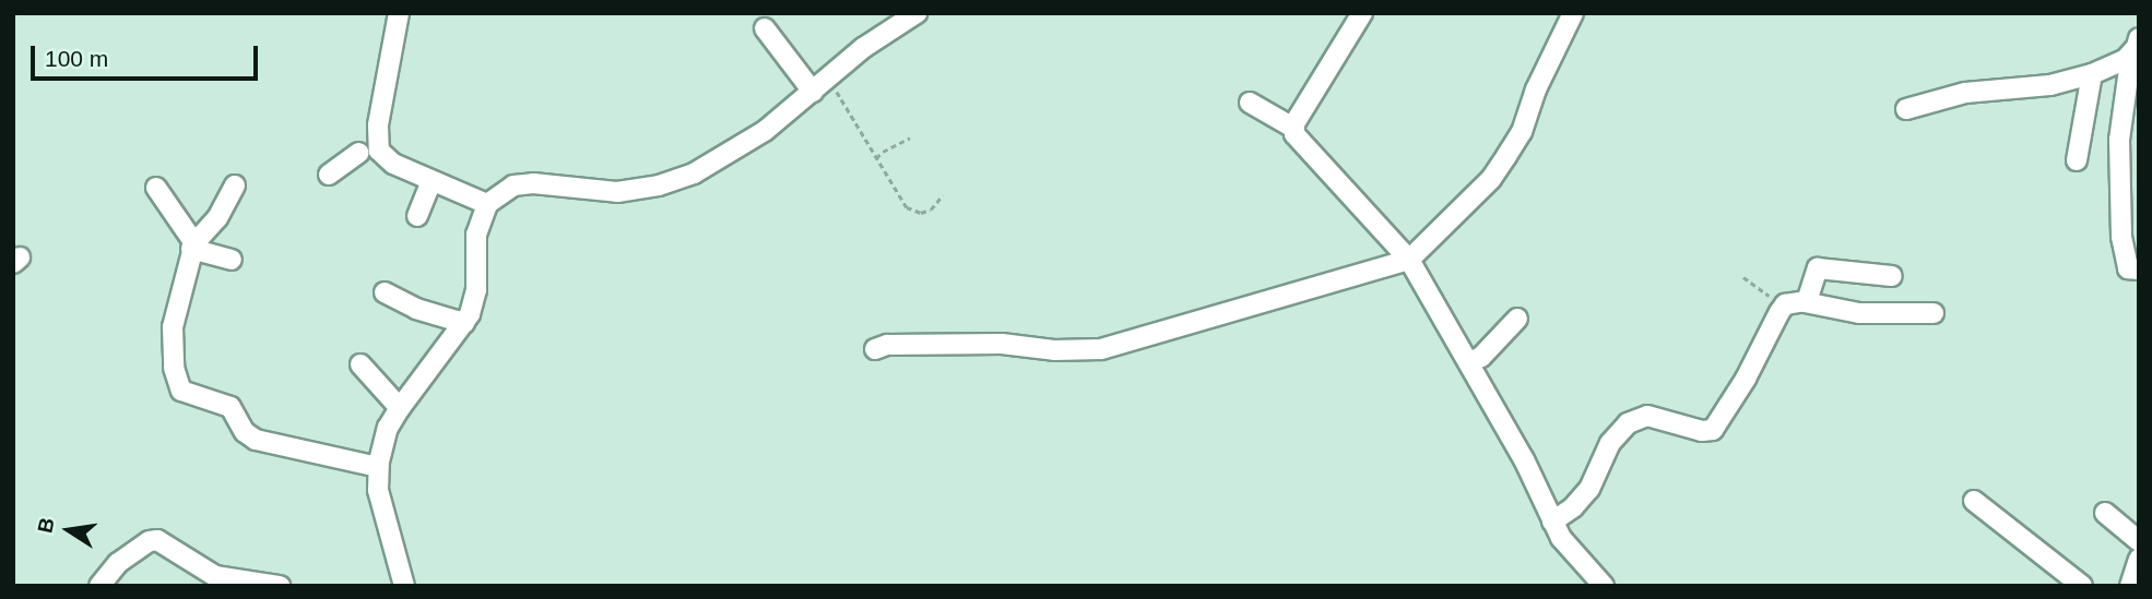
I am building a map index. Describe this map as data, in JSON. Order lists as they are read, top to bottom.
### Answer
{
  "scale_bar": "100 m",
  "north": "left"
}
